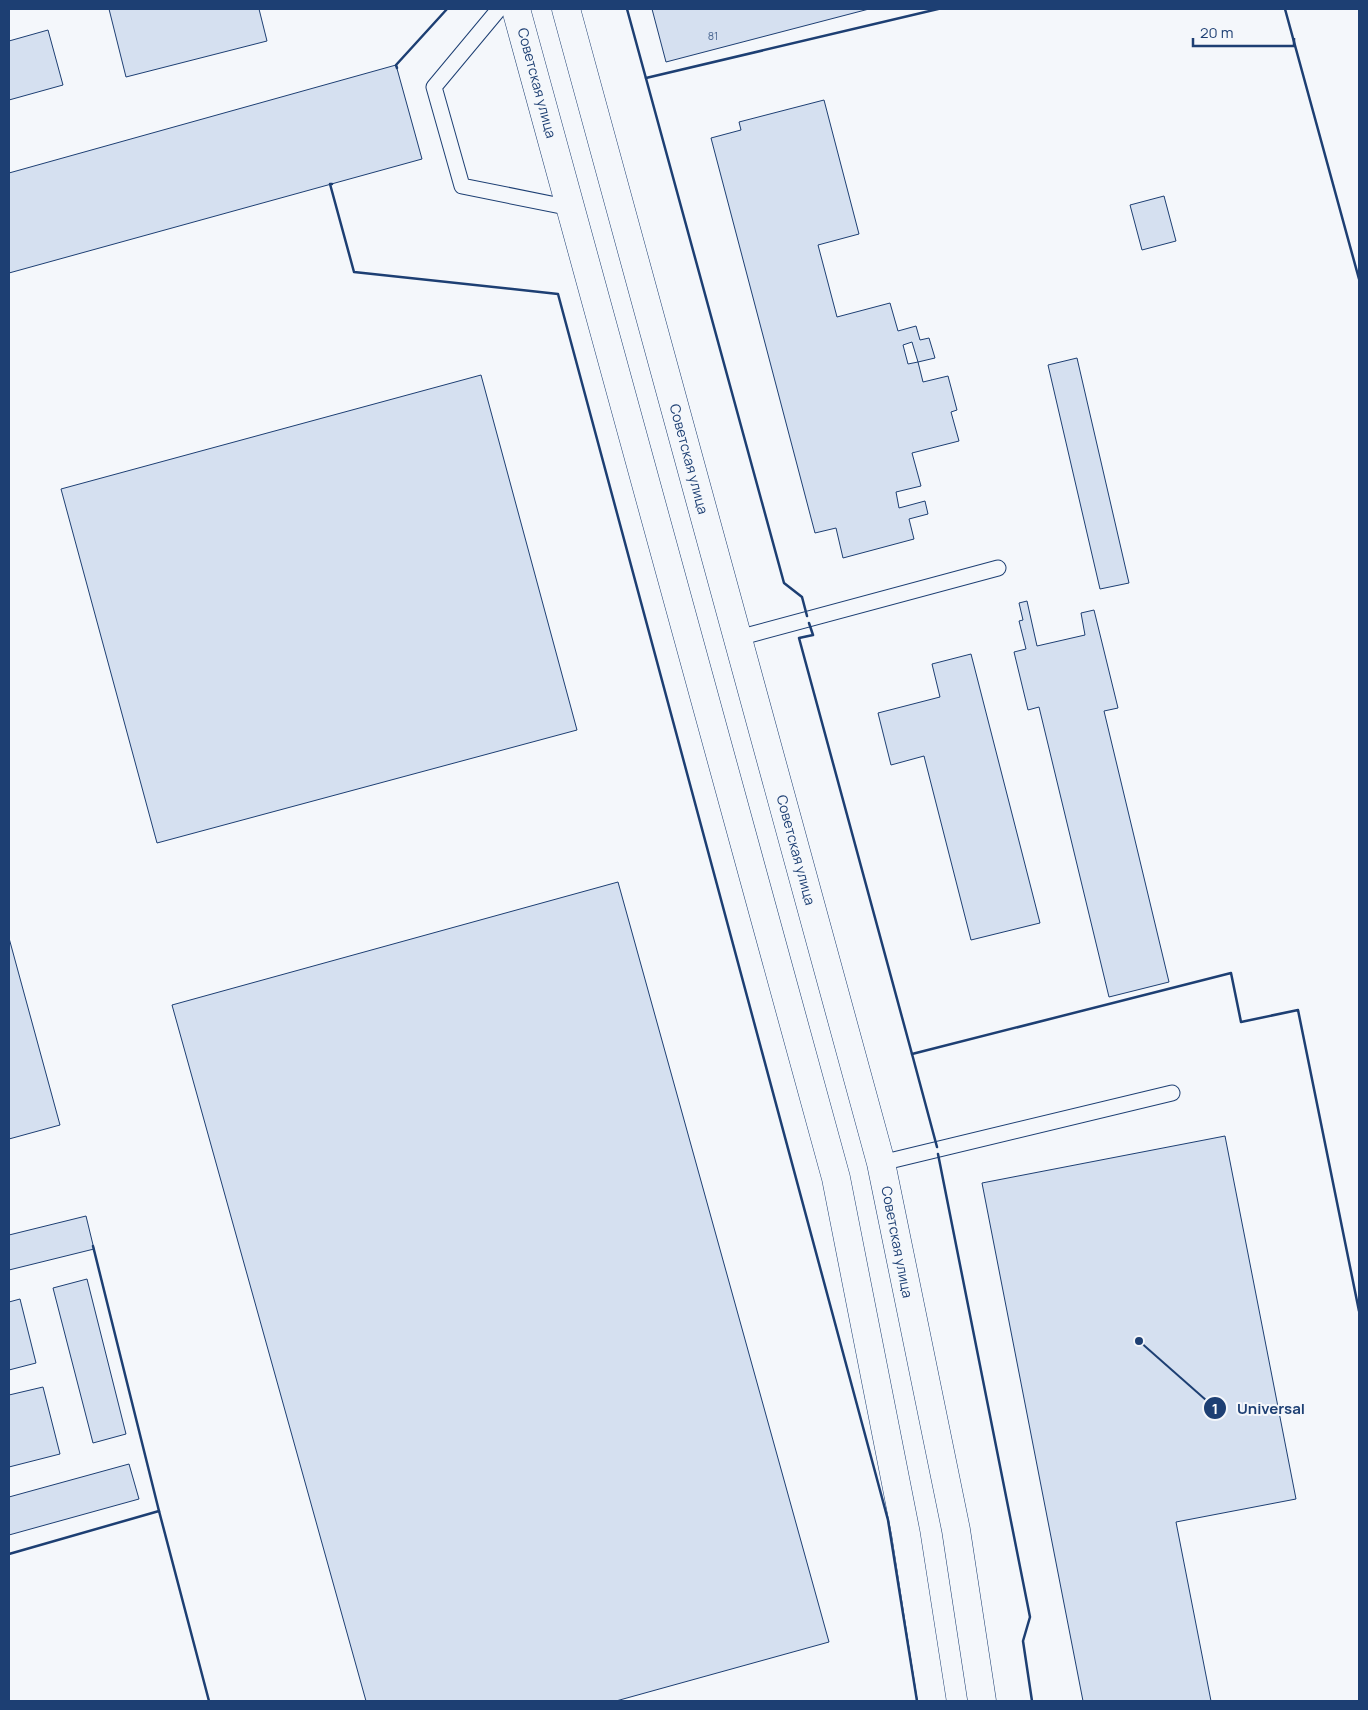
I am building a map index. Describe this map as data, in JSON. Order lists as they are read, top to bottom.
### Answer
{
  "streets": {
    "main road": ["Советская улица"]
  },
  "places": ["Universal"],
  "house_numbers": ["81"],
  "scale_bar": "20 m"
}
